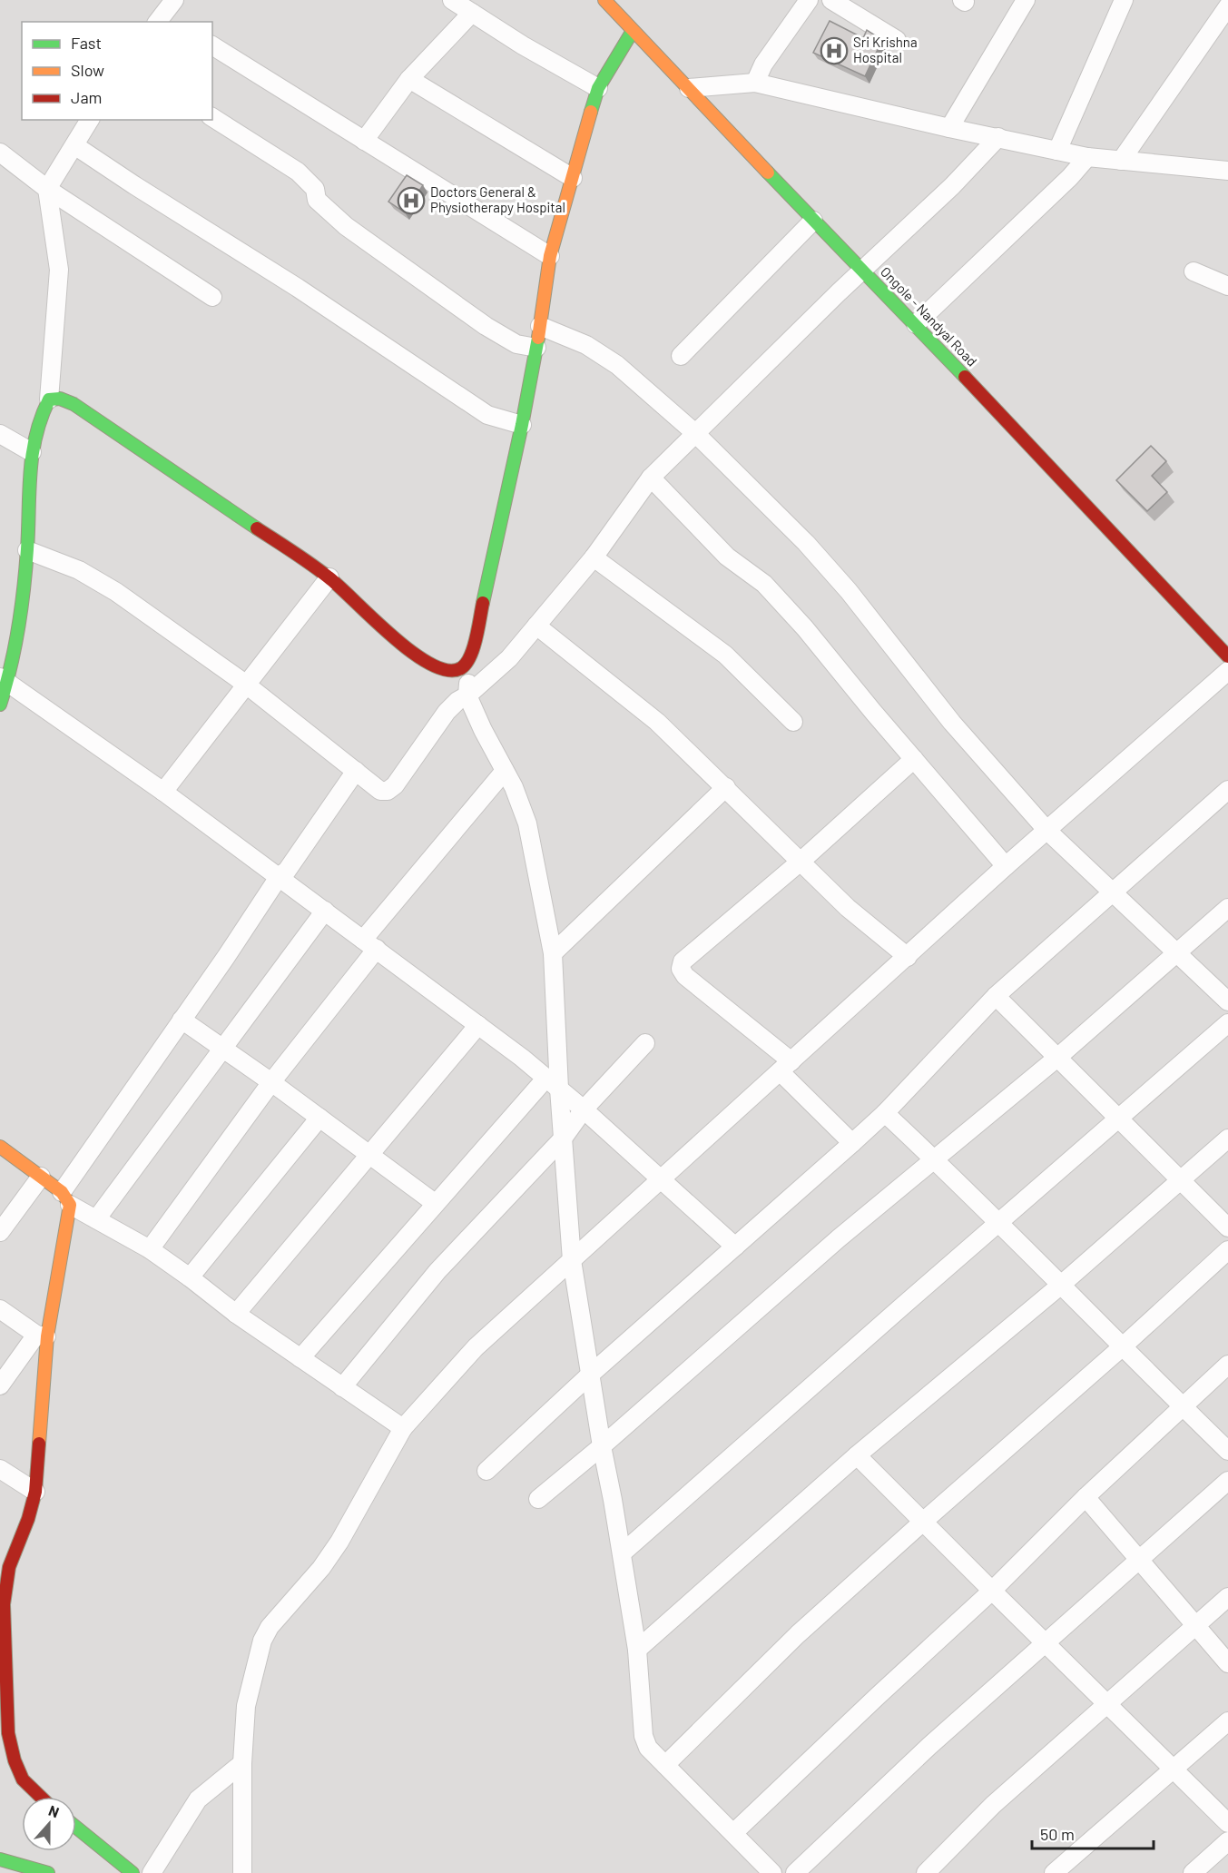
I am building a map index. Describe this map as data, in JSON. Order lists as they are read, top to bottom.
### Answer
{
  "streets": {
    "main road": ["Ongole - Nandyal Road"]
  },
  "places": {
    "hospital": ["Sri Krishna Hospital", "Doctors General & Physiotherapy Hospital"]
  },
  "legend": ["Fast", "Slow", "Jam"],
  "scale_bar": "50 m",
  "north": "top"
}
